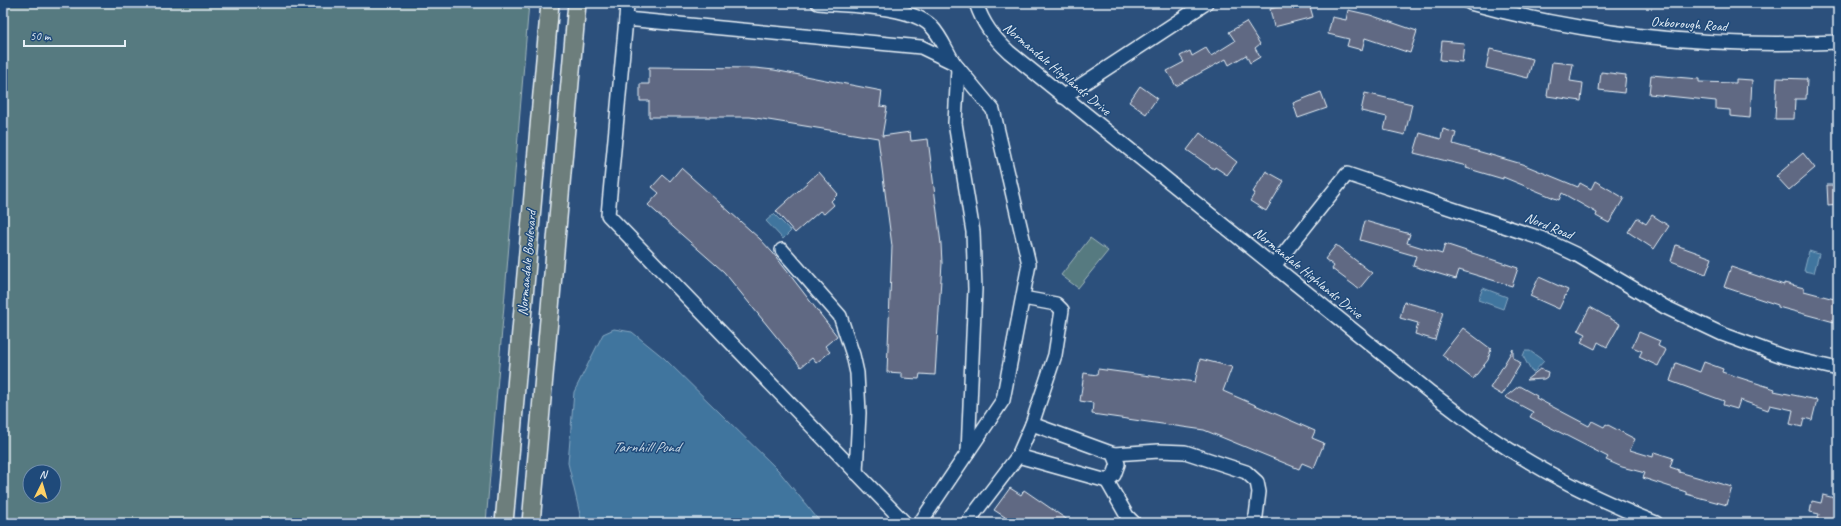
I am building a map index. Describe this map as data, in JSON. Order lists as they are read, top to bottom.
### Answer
{
  "streets": {
    "main road": ["Normandale Boulevard"],
    "street": ["Oxborough Road", "Normandale Highlands Drive", "Nord Road"]
  },
  "crossings": [
    ["Normandale Highlands Drive", "Nord Road"]
  ],
  "water": ["Tarnhill Pond"],
  "scale_bar": "50 m",
  "north": "top"
}
